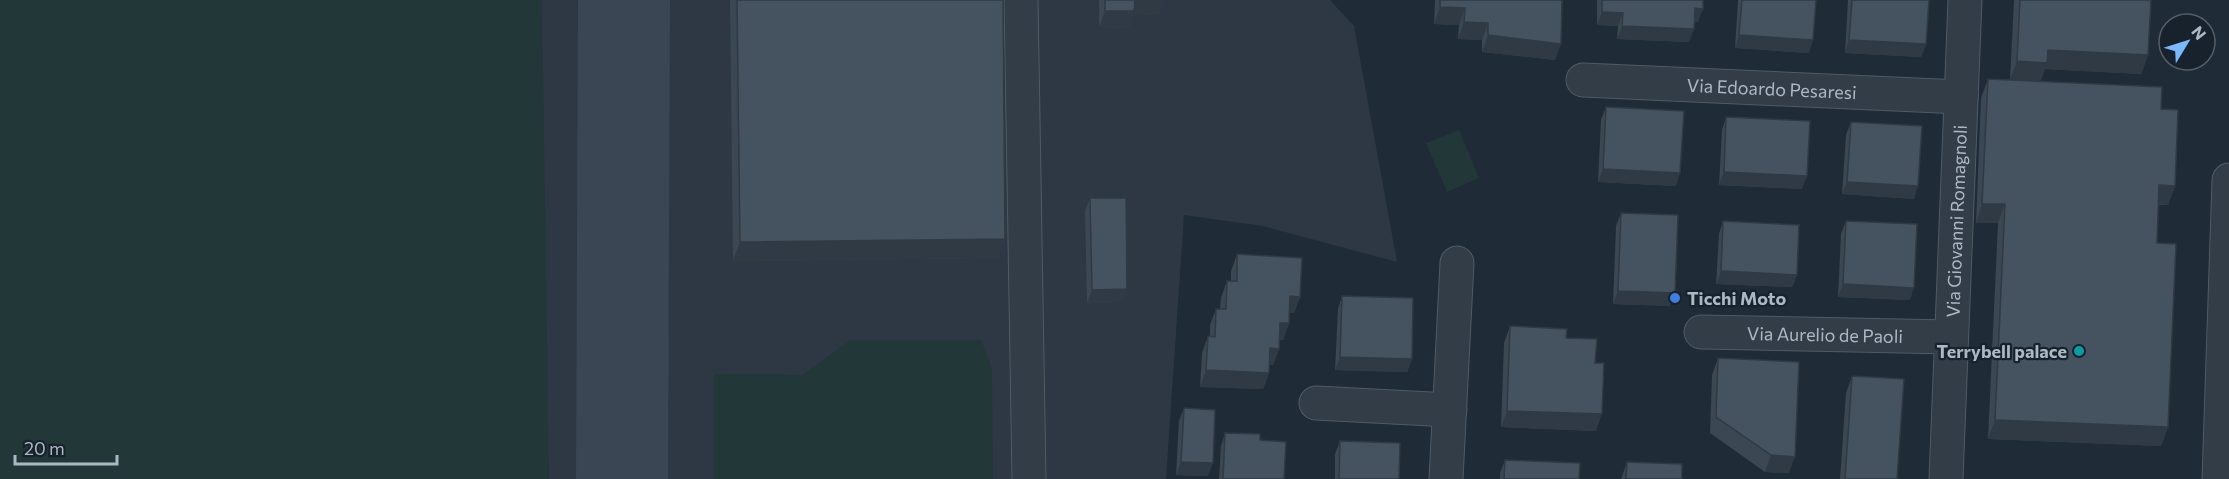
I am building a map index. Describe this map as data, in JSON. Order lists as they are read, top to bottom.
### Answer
{
  "streets": {
    "street": ["Via Edoardo Pesaresi", "Via Giovanni Romagnoli", "Via Aurelio de Paoli"]
  },
  "crossings": [
    ["Via Edoardo Pesaresi", "Via Giovanni Romagnoli"],
    ["Via Giovanni Romagnoli", "Via Aurelio de Paoli"]
  ],
  "places": ["Ticchi Moto", "Terrybell palace"],
  "scale_bar": "20 m",
  "north": "top right"
}
